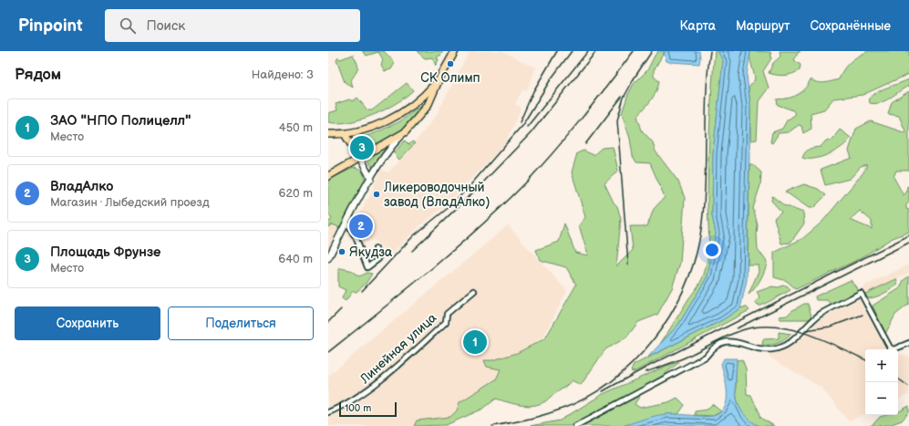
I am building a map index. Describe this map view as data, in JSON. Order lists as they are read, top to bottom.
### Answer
{
  "streets": {
    "street": ["Линейная улица"]
  },
  "places": ["СК Олимп", "Ликероводочный завод (ВладАлко)", "Якудза"],
  "scale_bar": "100 m",
  "page": {
    "header": "Pinpoint",
    "search": "Поиск",
    "nav": ["Карта", "Маршрут", "Сохранённые"],
    "heading": ["Рядом", "Найдено: 3"],
    "list": [
      {
        "mark": "1",
        "name": "ЗАО \"НПО Полицелл\"",
        "note": "Место",
        "value": "450 m"
      },
      {
        "mark": "2",
        "name": "ВладАлко",
        "note": "Магазин · Лыбедский проезд",
        "value": "620 m"
      },
      {
        "mark": "3",
        "name": "Площадь Фрунзе",
        "note": "Место",
        "value": "640 m"
      }
    ],
    "pins": ["3", "2", "1"],
    "buttons": ["Сохранить", "Поделиться"],
    "map_buttons": ["+", "−"],
    "scale": "100 m"
  }
}
